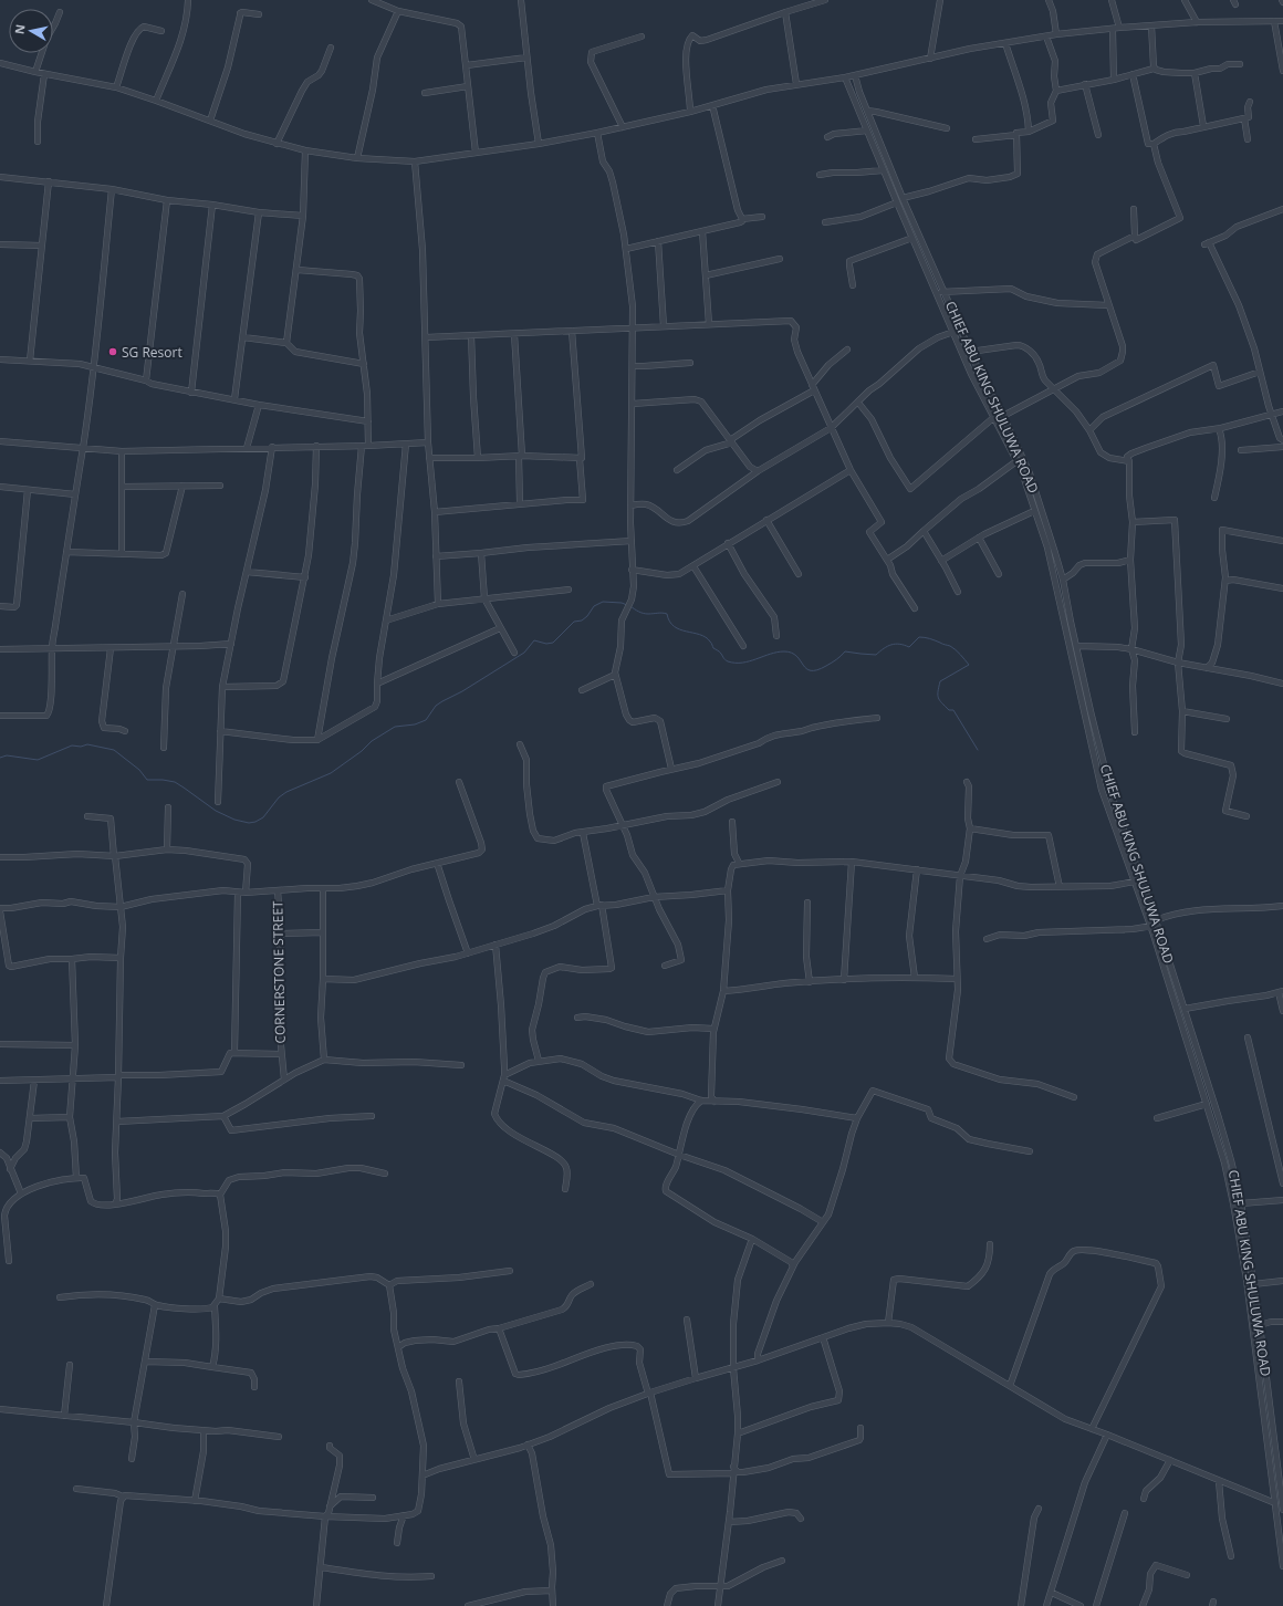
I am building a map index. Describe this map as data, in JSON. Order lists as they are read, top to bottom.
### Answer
{
  "streets": {
    "street": ["CHIEF ABU KING SHULUWA ROAD", "CORNERSTONE STREET"]
  },
  "places": ["SG Resort"],
  "north": "left"
}
